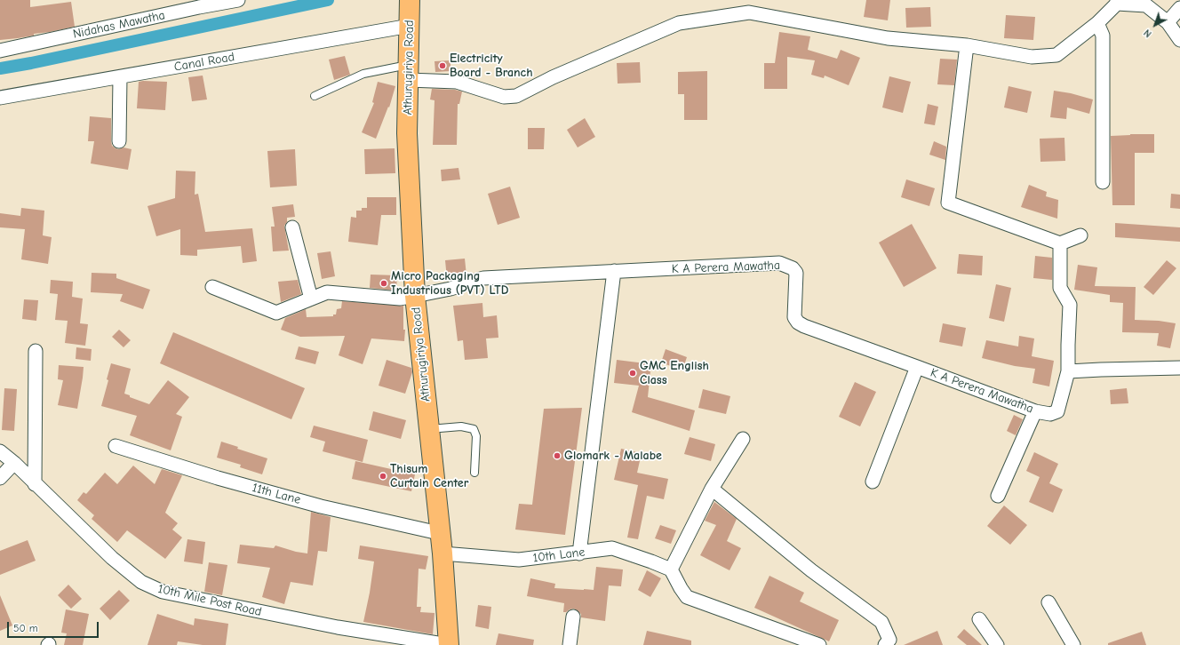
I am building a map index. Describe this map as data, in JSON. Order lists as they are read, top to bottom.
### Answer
{
  "streets": {
    "main road": ["Athurugiriya Road"],
    "street": [
      "Nidahas Mawatha",
      "Canal Road",
      "K A Perera Mawatha",
      "11th Lane",
      "10th Lane",
      "10th Mile Post Road"
    ]
  },
  "crossings": [
    ["Canal Road", "Athurugiriya Road"],
    ["Athurugiriya Road", "K A Perera Mawatha"],
    ["Athurugiriya Road", "11th Lane"],
    ["Athurugiriya Road", "10th Lane"],
    ["Athurugiriya Road", "10th Mile Post Road"]
  ],
  "places": [
    "Electricity Board - Branch",
    "Micro Packaging Industrious (PVT) LTD",
    "GMC English Class",
    "Glomark - Malabe",
    "Thisum Curtain Center"
  ],
  "scale_bar": "50 m",
  "north": "bottom left"
}
